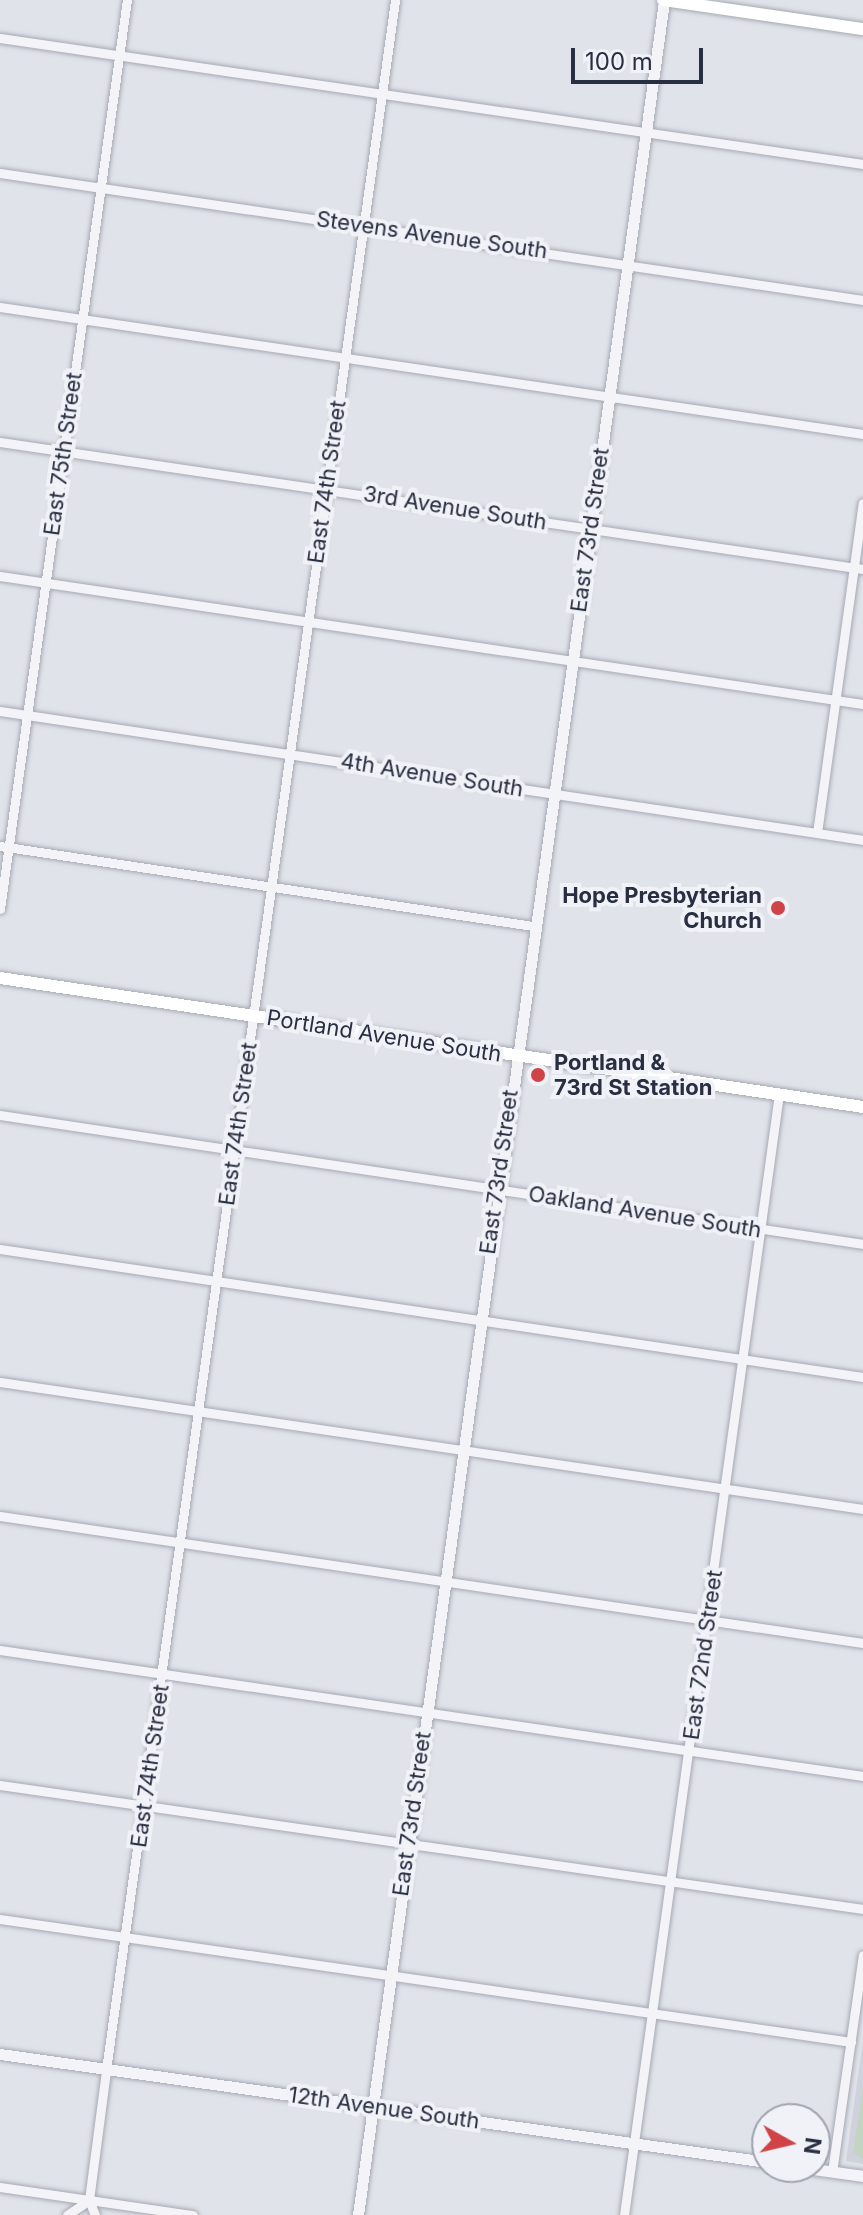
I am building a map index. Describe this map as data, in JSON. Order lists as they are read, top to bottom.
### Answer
{
  "streets": {
    "main road": ["Portland Avenue South"],
    "street": [
      "Stevens Avenue South",
      "East 75th Street",
      "East 74th Street",
      "3rd Avenue South",
      "East 73rd Street",
      "4th Avenue South",
      "Oakland Avenue South",
      "East 72nd Street",
      "12th Avenue South"
    ]
  },
  "crossings": [
    ["Stevens Avenue South", "East 75th Street"],
    ["Stevens Avenue South", "East 74th Street"],
    ["Stevens Avenue South", "East 73rd Street"],
    ["East 75th Street", "3rd Avenue South"],
    ["East 75th Street", "4th Avenue South"],
    ["East 74th Street", "3rd Avenue South"],
    ["East 74th Street", "4th Avenue South"],
    ["East 74th Street", "Portland Avenue South"],
    ["East 74th Street", "Oakland Avenue South"],
    ["East 74th Street", "12th Avenue South"],
    ["3rd Avenue South", "East 73rd Street"],
    ["East 73rd Street", "4th Avenue South"],
    ["East 73rd Street", "Portland Avenue South"],
    ["East 73rd Street", "Oakland Avenue South"],
    ["East 73rd Street", "12th Avenue South"],
    ["Portland Avenue South", "East 72nd Street"],
    ["Oakland Avenue South", "East 72nd Street"],
    ["East 72nd Street", "12th Avenue South"]
  ],
  "places": ["Hope Presbyterian Church", "Portland & 73rd St Station"],
  "scale_bar": "100 m",
  "north": "right"
}
